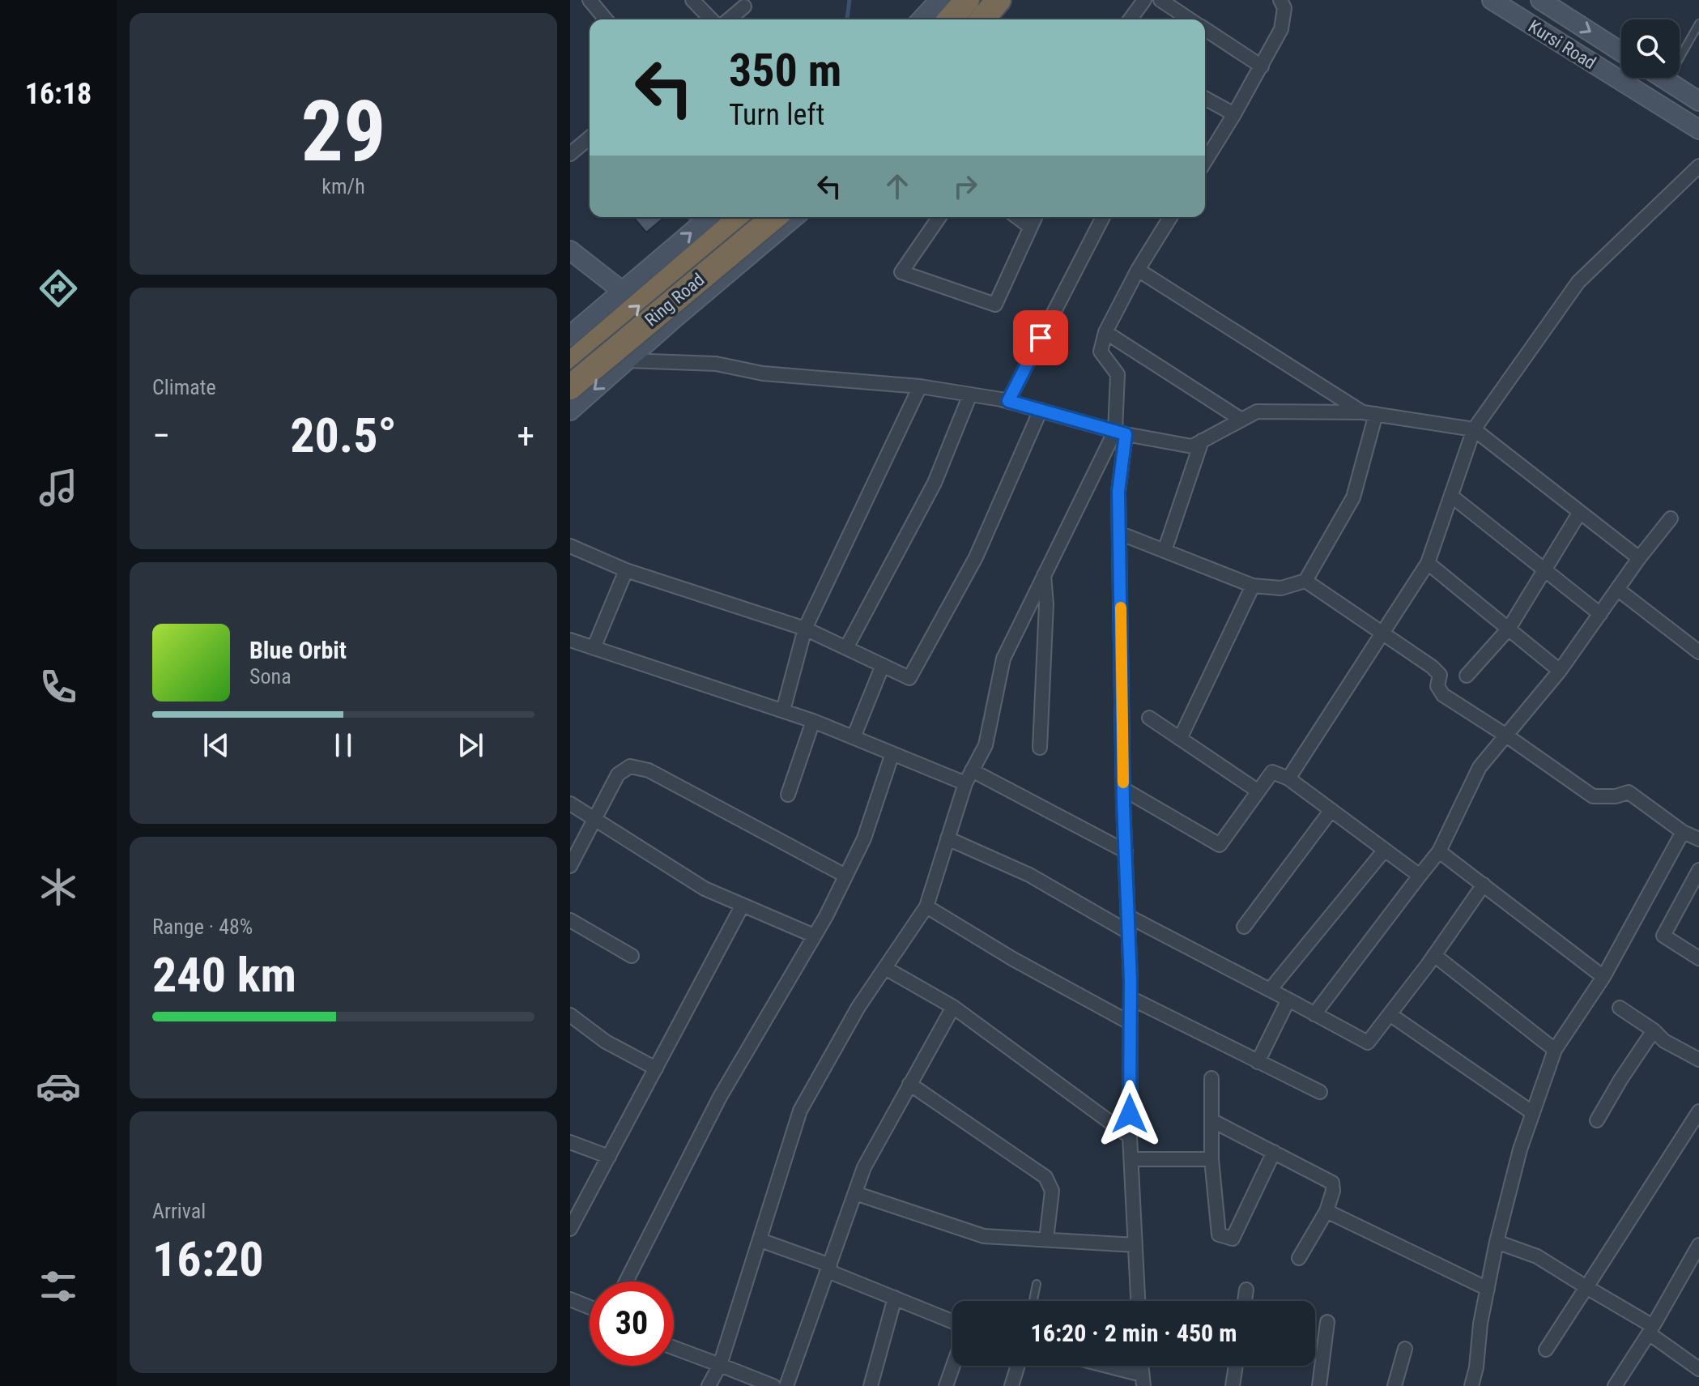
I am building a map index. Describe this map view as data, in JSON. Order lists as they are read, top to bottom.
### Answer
{
  "streets": {
    "highway": ["Ring Road"],
    "street": ["Kursi Road"]
  },
  "page": {
    "tabs": "16:18",
    "tile": [
      ["29", "km/h"],
      "Climate",
      ["Range · 48%", "240 km"],
      ["Arrival", "16:20"]
    ],
    "turn": ["350 m", "Turn left"],
    "heat": ["−", "20.5°", "+"],
    "song": ["Blue Orbit", "Sona"],
    "limit": "30",
    "trip": "16:20 · 2 min · 450 m"
  }
}
